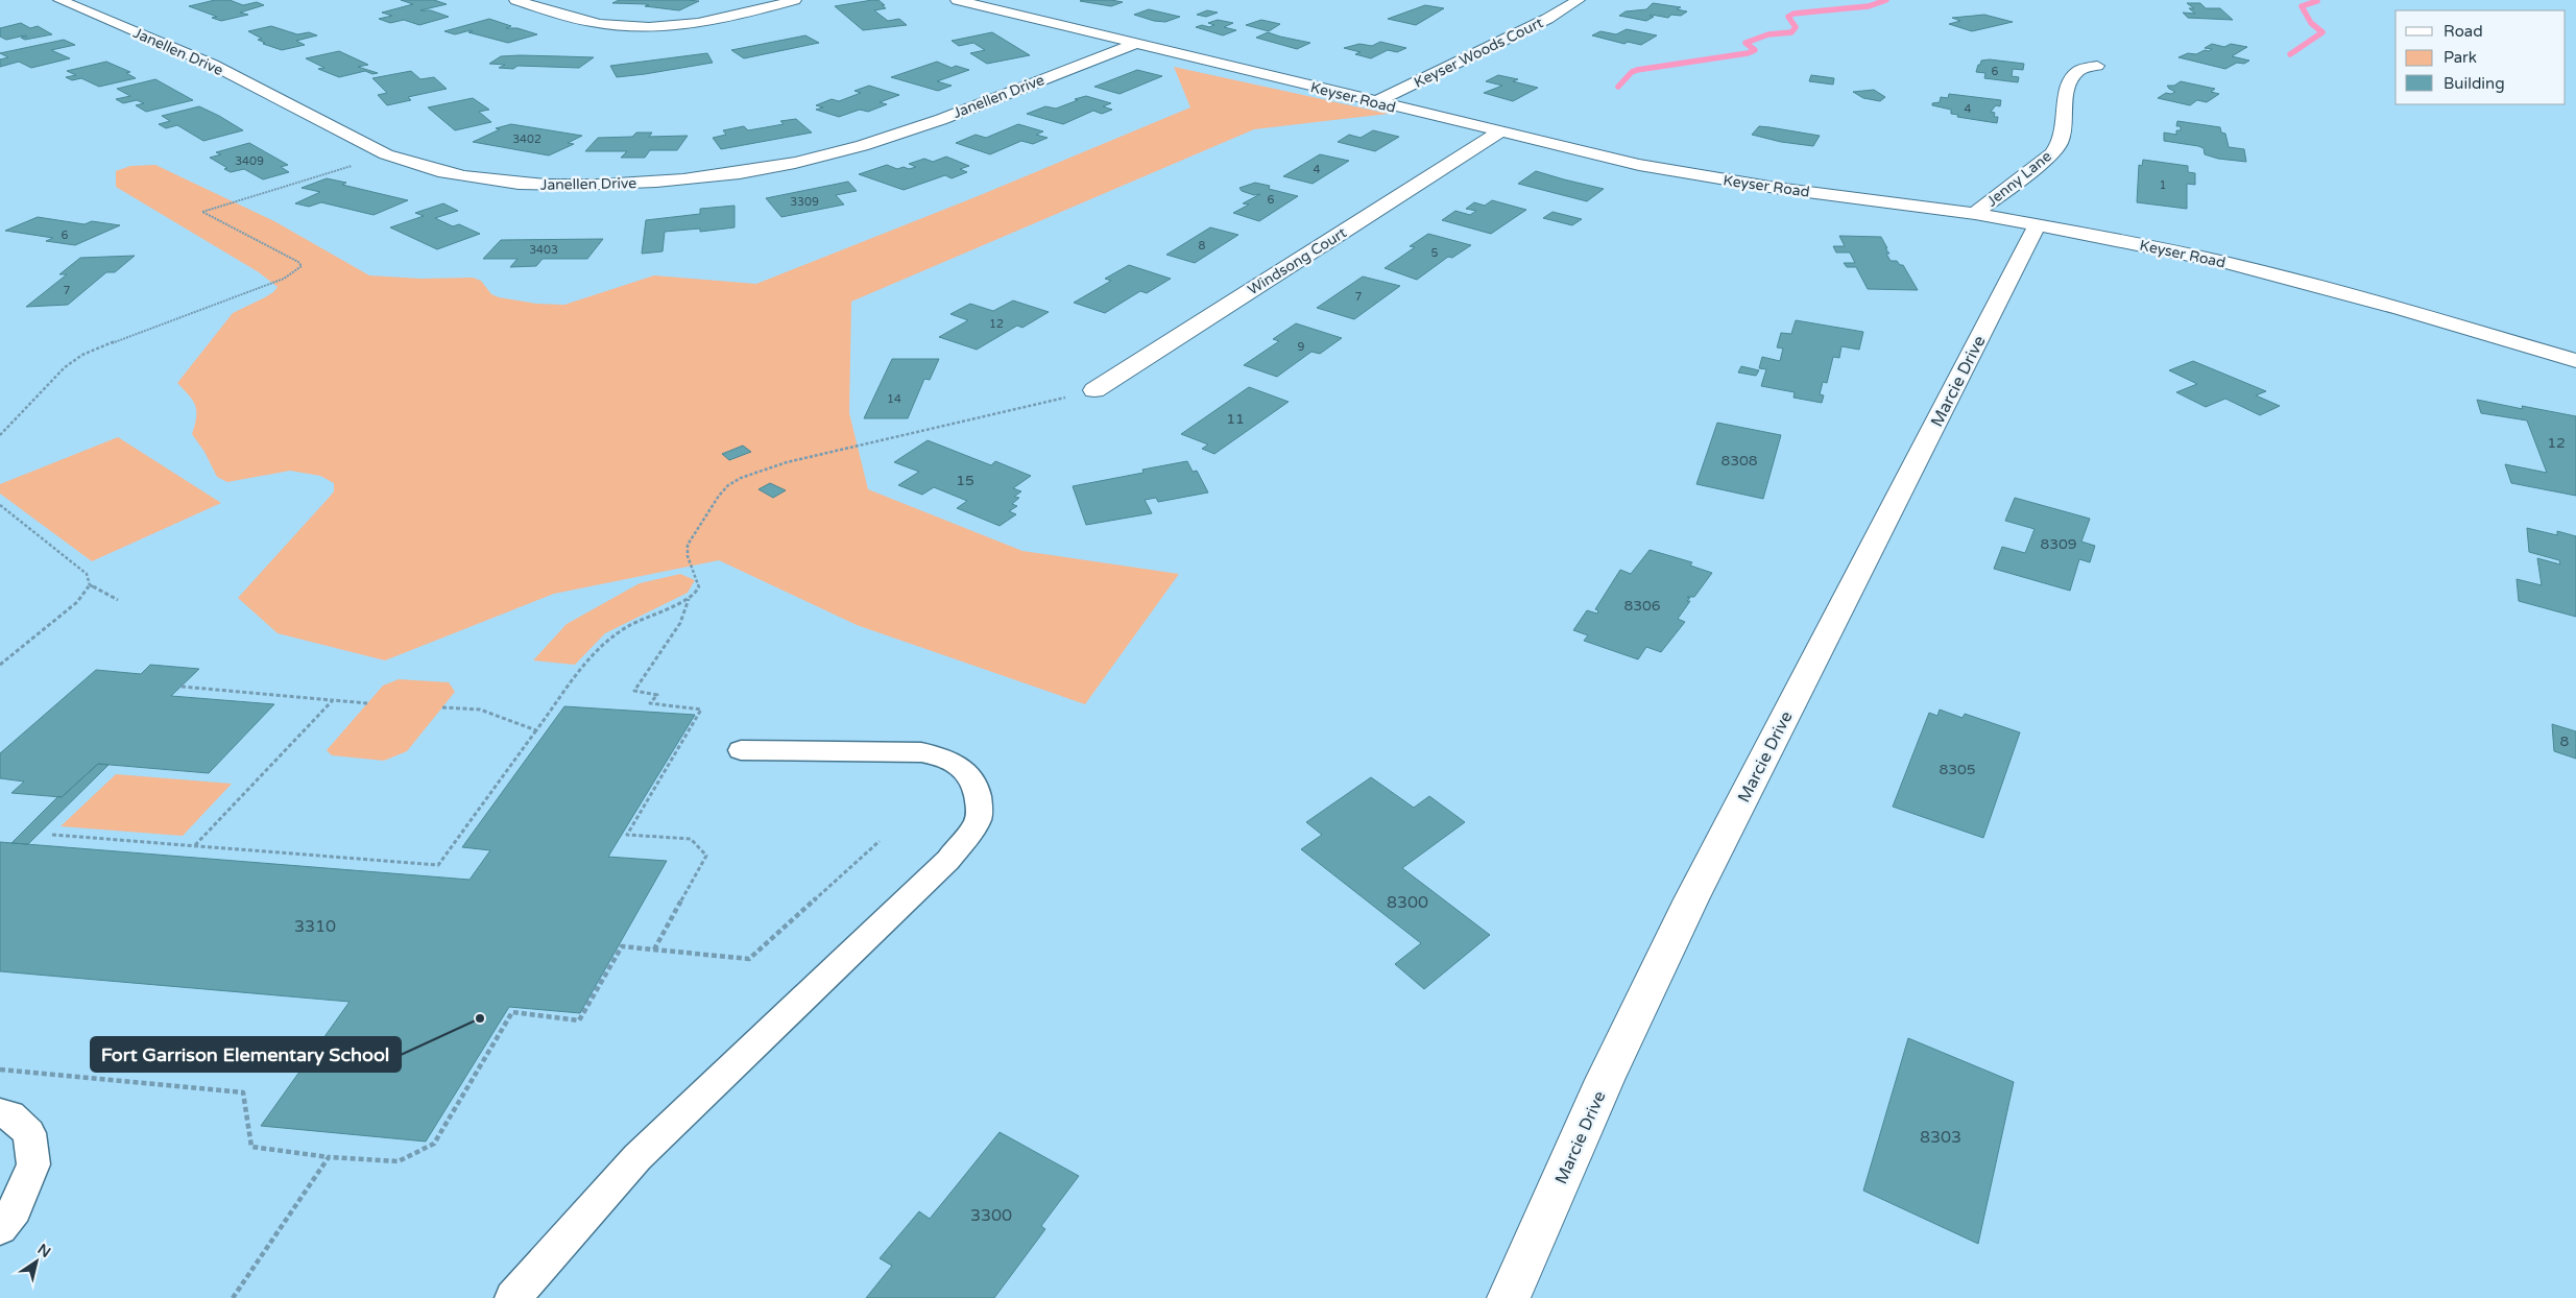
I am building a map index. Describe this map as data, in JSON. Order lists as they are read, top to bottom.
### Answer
{
  "streets": {
    "street": [
      "Janellen Drive",
      "Keyser Woods Court",
      "Keyser Road",
      "Jenny Lane",
      "Windsong Court",
      "Marcie Drive"
    ]
  },
  "crossings": [
    ["Janellen Drive", "Keyser Road"],
    ["Keyser Woods Court", "Keyser Road"],
    ["Keyser Road", "Jenny Lane"],
    ["Keyser Road", "Windsong Court"],
    ["Keyser Road", "Marcie Drive"]
  ],
  "places": ["Fort Garrison Elementary School"],
  "house_numbers": [
    "6",
    "4",
    "3402",
    "3409",
    "4",
    "1",
    "6",
    "3309",
    "6",
    "8",
    "3403",
    "5",
    "7",
    "7",
    "12",
    "9",
    "14",
    "11",
    "12",
    "8308",
    "15",
    "8309",
    "8306",
    "8",
    "8305",
    "8300",
    "3310",
    "8303",
    "3300"
  ],
  "legend": ["Road", "Park", "Building"],
  "north": "top right"
}
